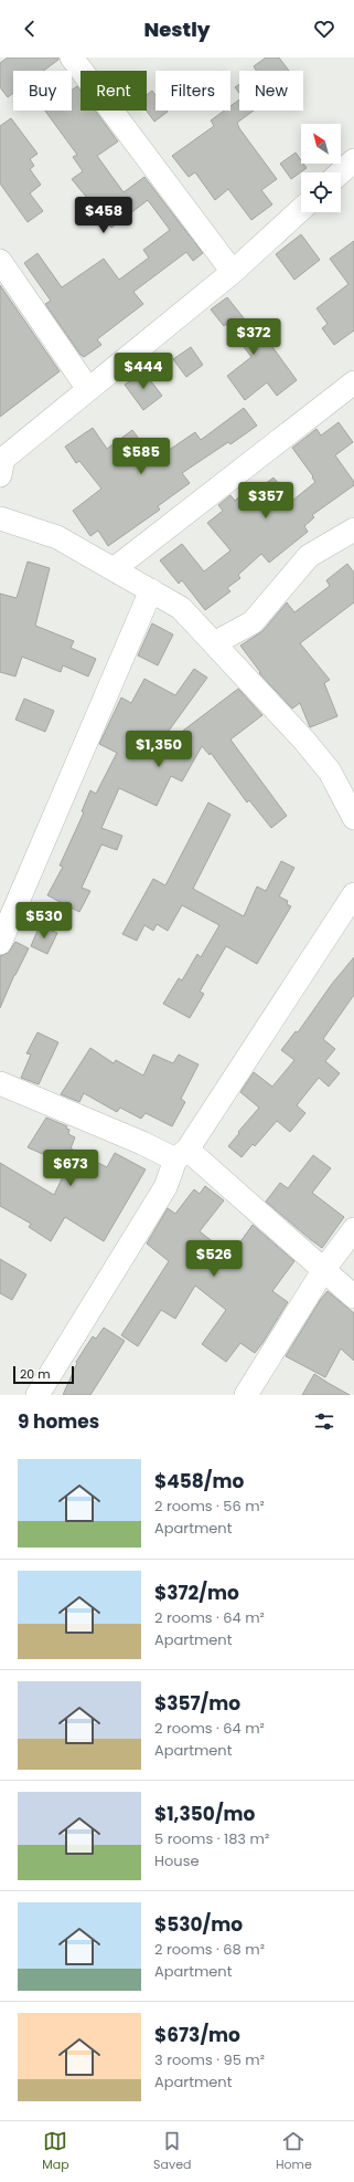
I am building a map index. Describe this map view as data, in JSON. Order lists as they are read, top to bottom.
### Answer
{
  "scale_bar": "20 m",
  "north": "top left",
  "page": {
    "header": "Nestly",
    "chip": [
      "Buy",
      "Rent",
      "Filters",
      "New"
    ],
    "price": [
      "$458",
      "$372",
      "$444",
      "$585",
      "$357",
      "$1,350",
      "$530",
      "$673",
      "$526"
    ],
    "scale": "20 m",
    "heading": "9 homes",
    "list": [
      {
        "name": "$458/mo",
        "note": "2 rooms · 56 m² · Apartment"
      },
      {
        "name": "$372/mo",
        "note": "2 rooms · 64 m² · Apartment"
      },
      {
        "name": "$357/mo",
        "note": "2 rooms · 64 m² · Apartment"
      },
      {
        "name": "$1,350/mo",
        "note": "5 rooms · 183 m² · House"
      },
      {
        "name": "$530/mo",
        "note": "2 rooms · 68 m² · Apartment"
      },
      {
        "name": "$673/mo",
        "note": "3 rooms · 95 m² · Apartment"
      }
    ],
    "tabs": ["Map", "Saved", "Home"]
  }
}
